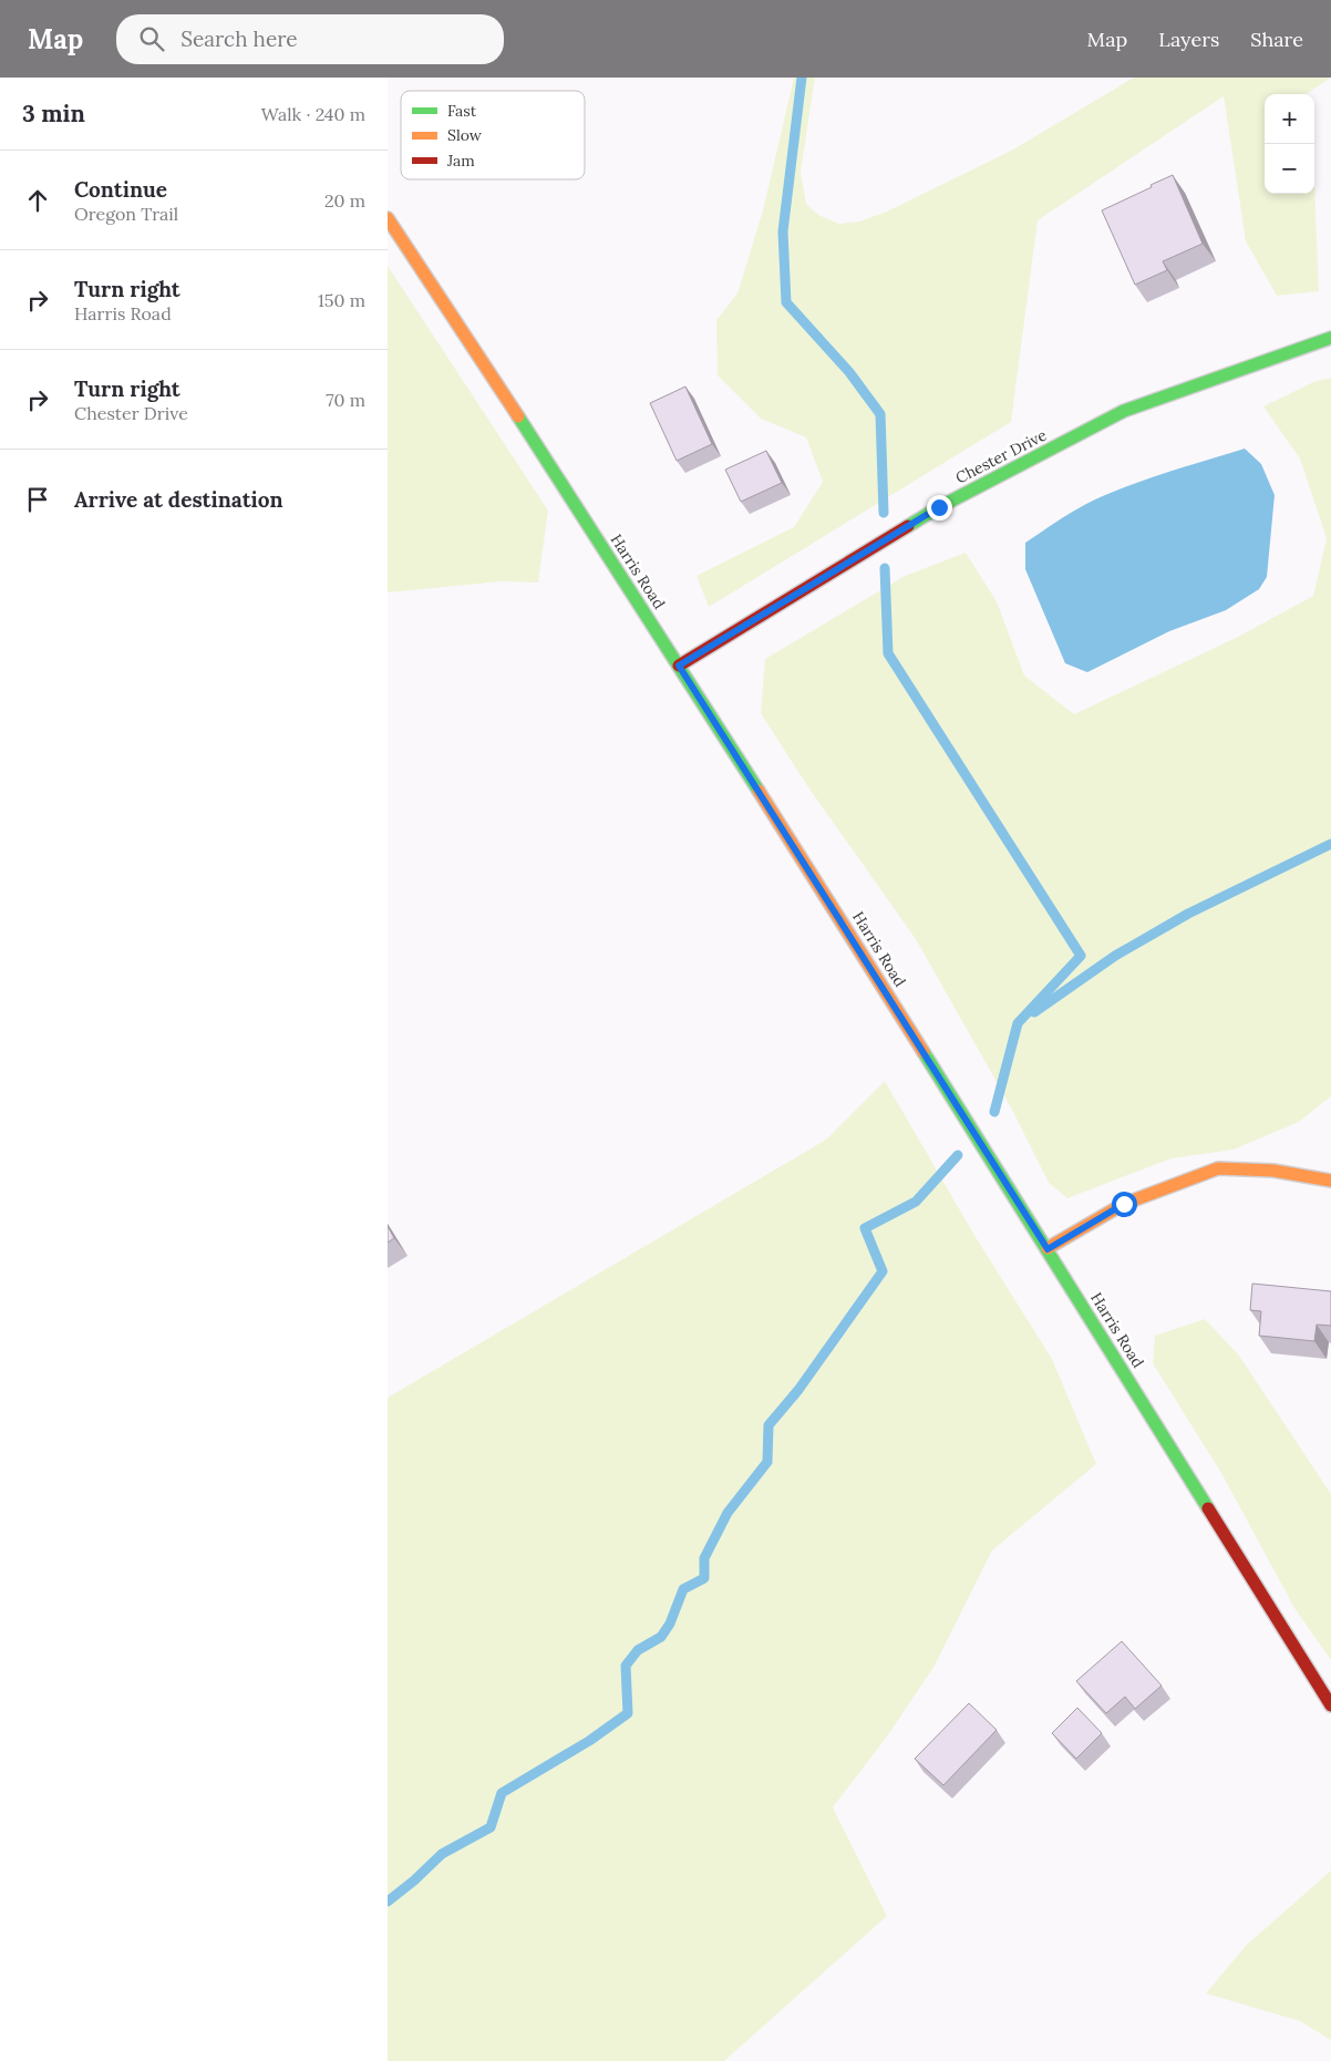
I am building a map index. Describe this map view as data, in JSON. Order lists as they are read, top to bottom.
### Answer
{
  "streets": {
    "street": ["Chester Drive", "Harris Road"]
  },
  "crossings": [
    ["Chester Drive", "Harris Road"]
  ],
  "legend": ["Fast", "Slow", "Jam"],
  "page": {
    "header": "Map",
    "search": "Search here",
    "nav": ["Map", "Layers", "Share"],
    "heading": ["3 min", "Walk · 240 m"],
    "map_buttons": ["+", "−"],
    "list": [
      ["Continue", "Oregon Trail", "20 m"],
      ["Turn right", "Harris Road", "150 m"],
      ["Turn right", "Chester Drive", "70 m"],
      "Arrive at destination"
    ]
  }
}
